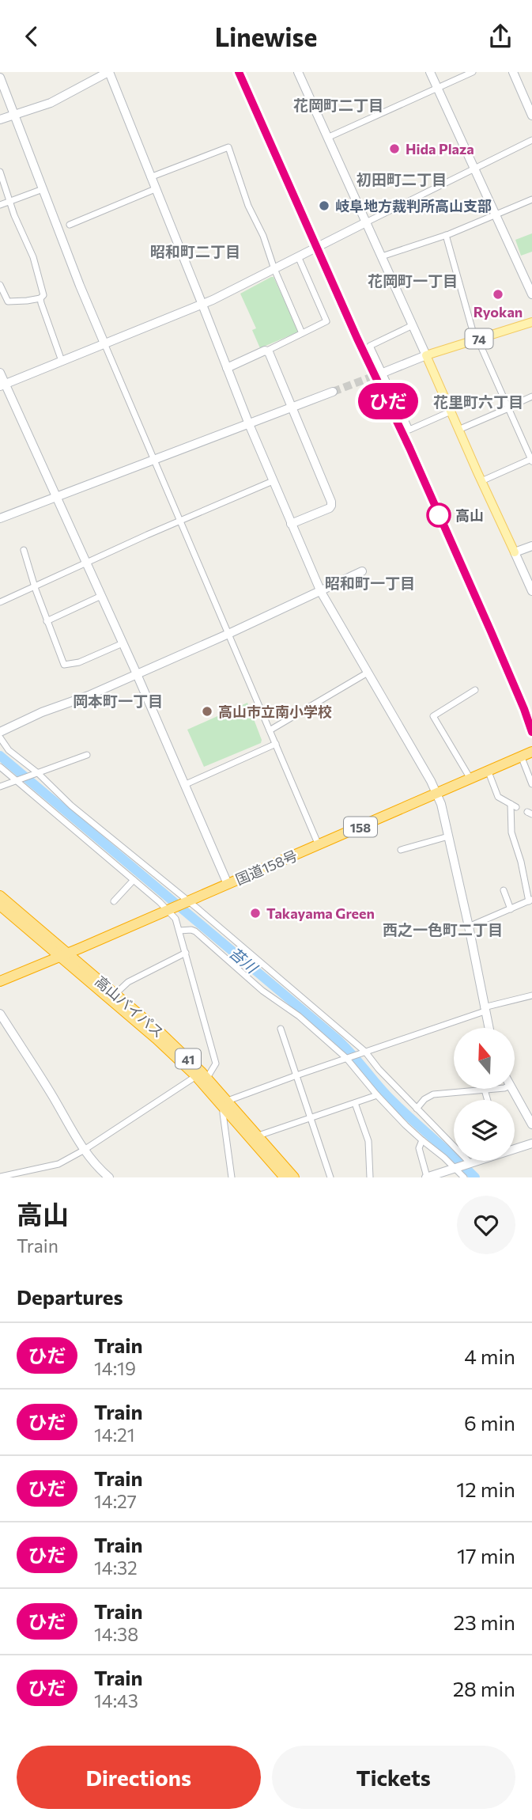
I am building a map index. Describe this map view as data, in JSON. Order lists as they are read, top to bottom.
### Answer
{
  "streets": {
    "highway": [
      "158",
      "国道158号",
      "高山バイパス",
      "41"
    ],
    "main road": ["74"]
  },
  "crossings": [
    ["国道158号", "高山バイパス"]
  ],
  "districts": [
    "花岡町二丁目",
    "初田町二丁目",
    "昭和町二丁目",
    "花岡町一丁目",
    "花里町六丁目",
    "昭和町一丁目",
    "岡本町一丁目",
    "西之一色町二丁目"
  ],
  "water": ["苔川"],
  "places": [
    "Hida Plaza",
    "岐阜地方裁判所高山支部",
    "Ryokan",
    "高山",
    "高山市立南小学校",
    "Takayama Green"
  ],
  "north": "top",
  "page": {
    "header": "Linewise",
    "on_map": "ひだ",
    "heading": [
      ["高山", "Train"],
      "Departures"
    ],
    "list": [
      {
        "mark": "ひだ",
        "name": "Train",
        "note": "14:19",
        "value": "4 min"
      },
      {
        "mark": "ひだ",
        "name": "Train",
        "note": "14:21",
        "value": "6 min"
      },
      {
        "mark": "ひだ",
        "name": "Train",
        "note": "14:27",
        "value": "12 min"
      },
      {
        "mark": "ひだ",
        "name": "Train",
        "note": "14:32",
        "value": "17 min"
      },
      {
        "mark": "ひだ",
        "name": "Train",
        "note": "14:38",
        "value": "23 min"
      },
      {
        "mark": "ひだ",
        "name": "Train",
        "note": "14:43",
        "value": "28 min"
      }
    ],
    "buttons": ["Directions", "Tickets"]
  }
}
